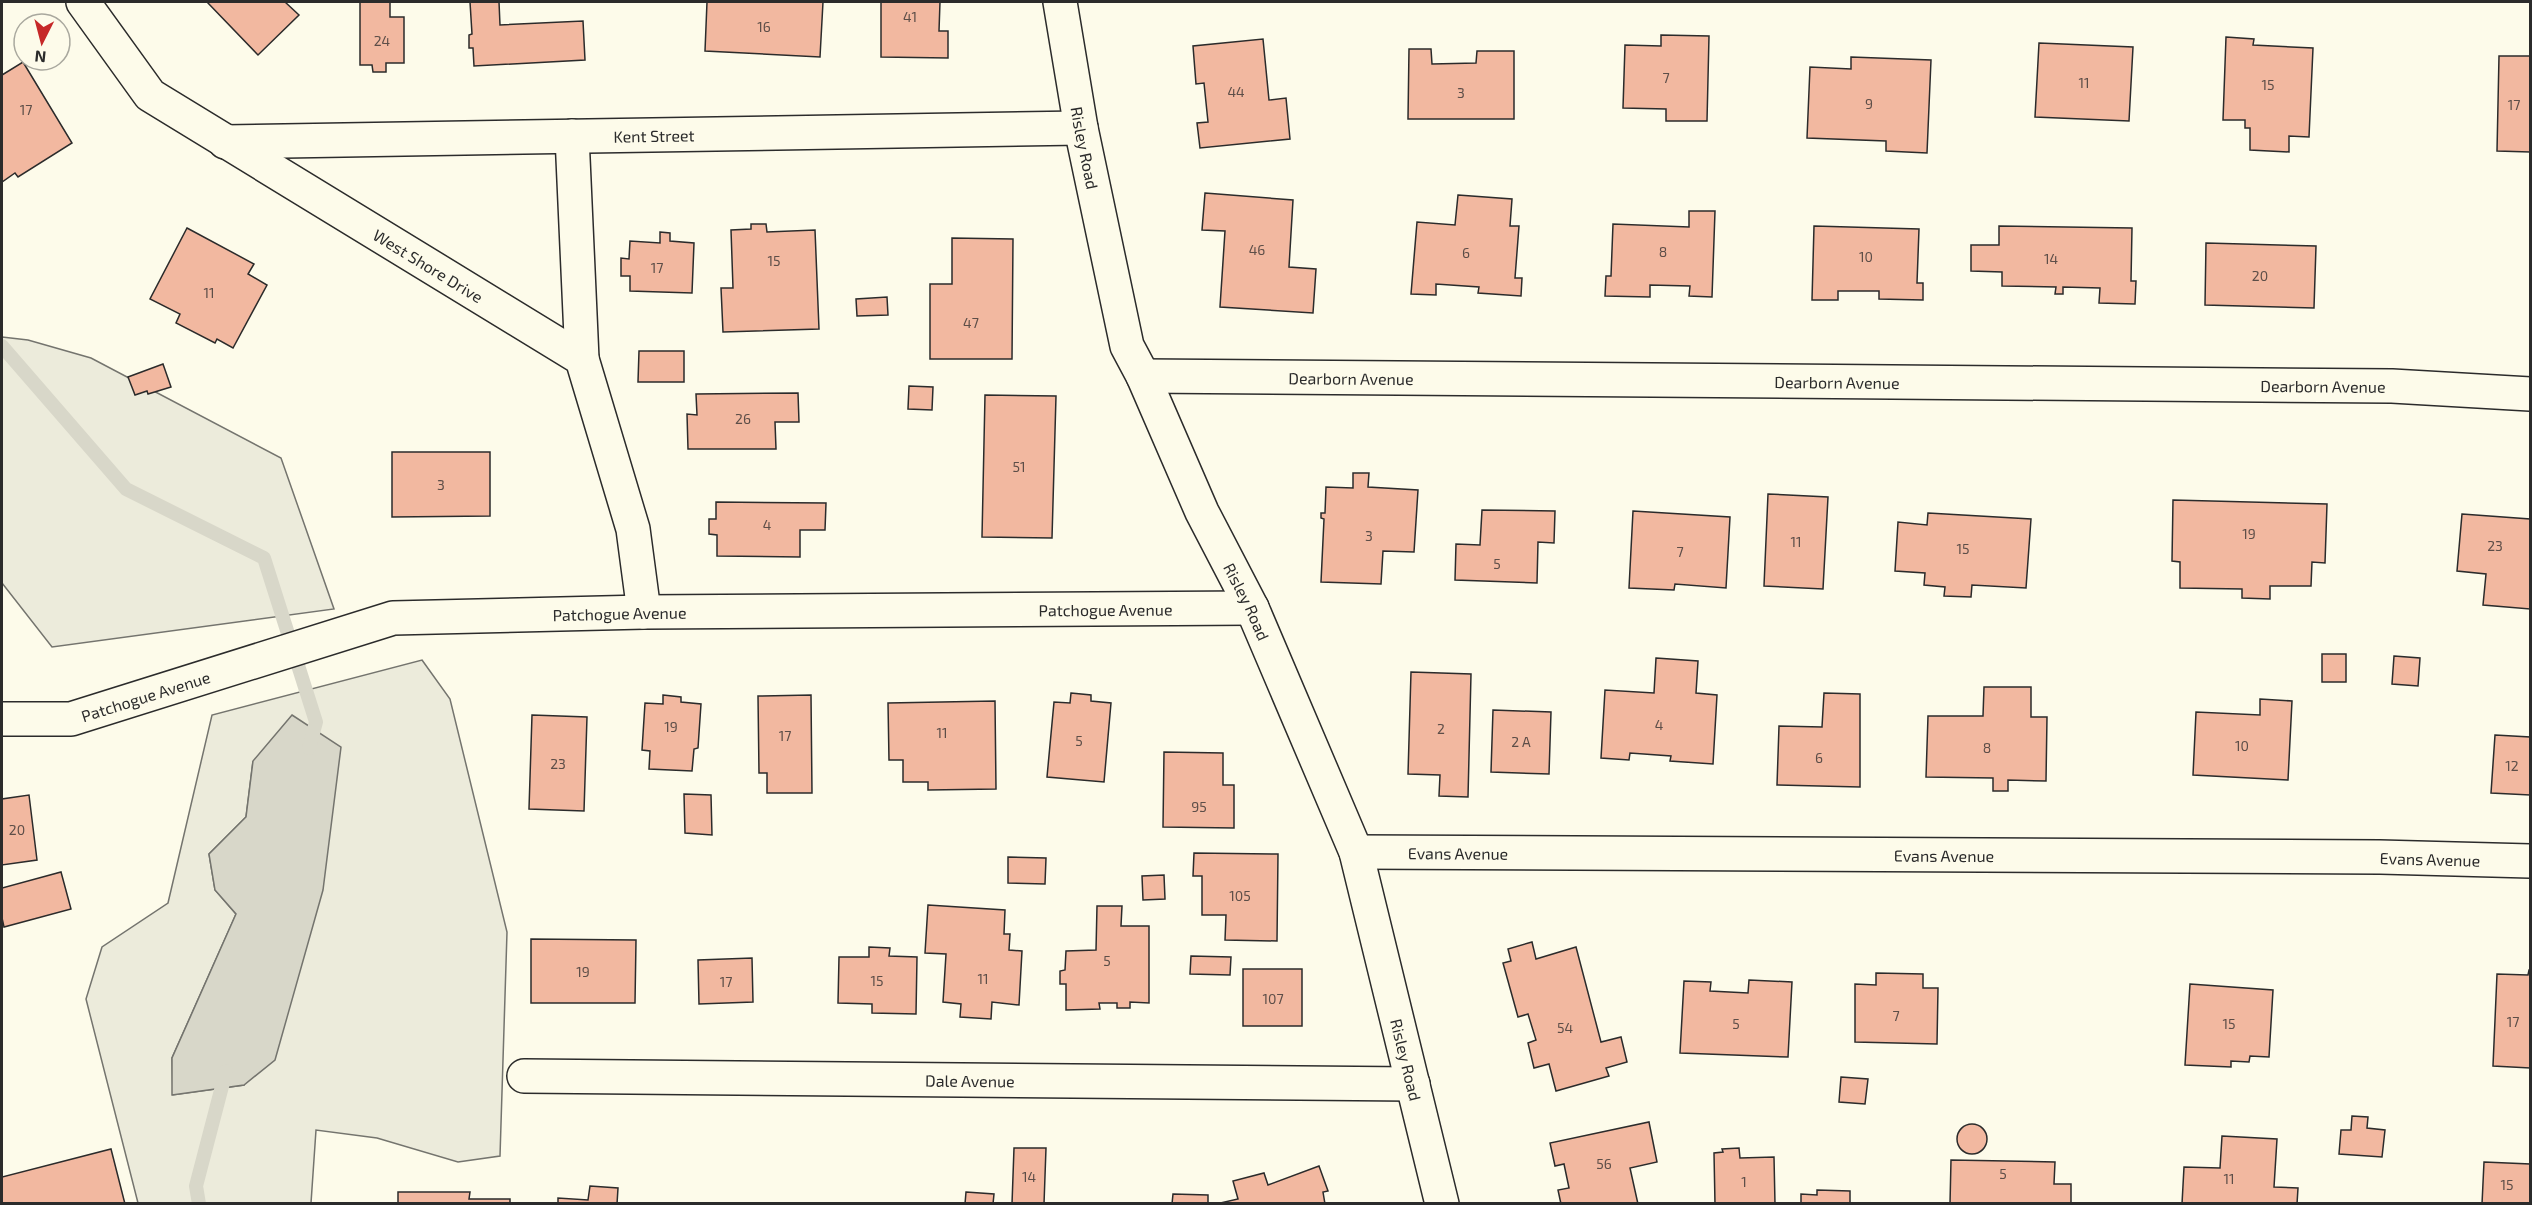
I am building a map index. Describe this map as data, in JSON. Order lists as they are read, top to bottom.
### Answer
{
  "streets": {
    "street": [
      "Kent Street",
      "Risley Road",
      "West Shore Drive",
      "Dearborn Avenue",
      "Patchogue Avenue",
      "Evans Avenue",
      "Dale Avenue"
    ]
  },
  "crossings": [
    ["Kent Street", "Risley Road"],
    ["Kent Street", "West Shore Drive"],
    ["Risley Road", "Dearborn Avenue"],
    ["Risley Road", "Patchogue Avenue"],
    ["Risley Road", "Evans Avenue"],
    ["Risley Road", "Dale Avenue"]
  ],
  "house_numbers": [
    "41",
    "16",
    "24",
    "7",
    "11",
    "15",
    "44",
    "3",
    "9",
    "17",
    "17",
    "46",
    "8",
    "6",
    "10",
    "14",
    "15",
    "17",
    "20",
    "11",
    "47",
    "26",
    "51",
    "3",
    "4",
    "19",
    "3",
    "11",
    "23",
    "15",
    "7",
    "5",
    "4",
    "19",
    "2",
    "11",
    "17",
    "5",
    "2 A",
    "10",
    "8",
    "6",
    "23",
    "12",
    "95",
    "20",
    "105",
    "5",
    "19",
    "11",
    "15",
    "17",
    "107",
    "7",
    "17",
    "5",
    "15",
    "54",
    "56",
    "5",
    "14",
    "11",
    "1",
    "15"
  ],
  "north": "bottom"
}
